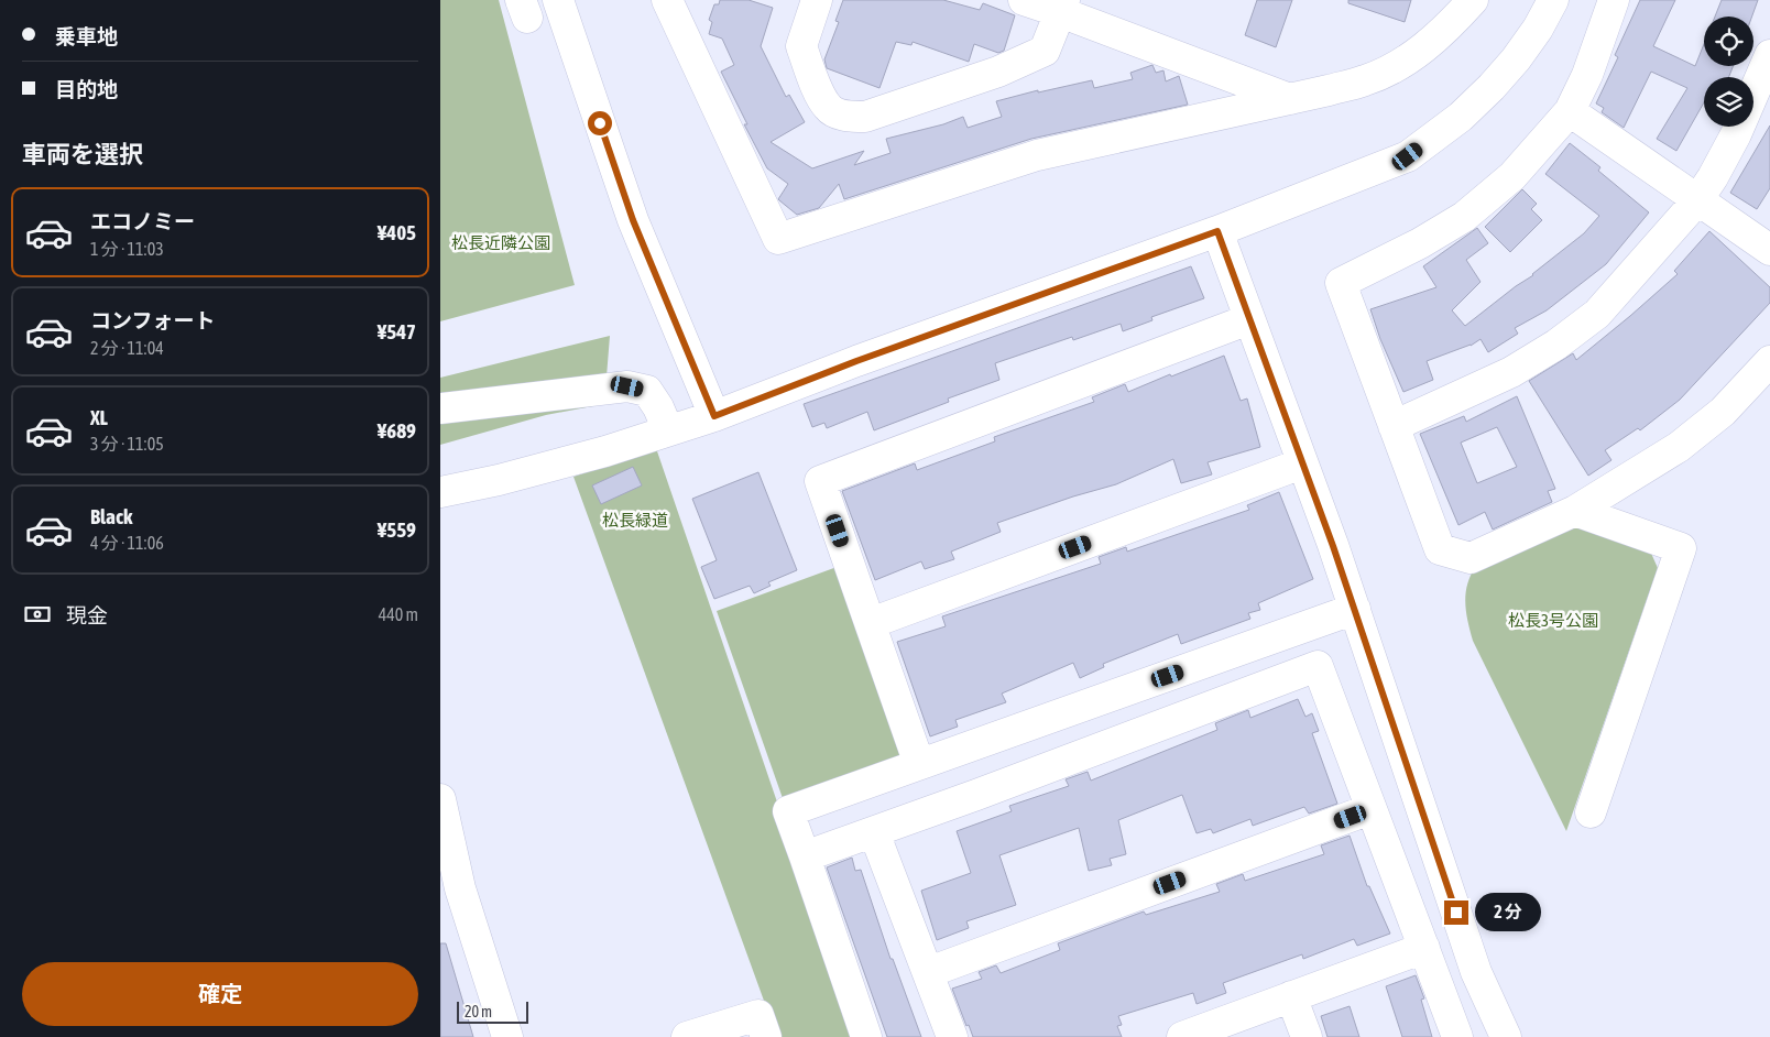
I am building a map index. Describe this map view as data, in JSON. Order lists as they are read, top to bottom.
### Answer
{
  "parks": ["松長近隣公園", "松長緑道", "松長3号公園"],
  "scale_bar": "20 m",
  "page": {
    "banner": ["乗車地", "目的地"],
    "heading": "車両を選択",
    "list": [
      {
        "name": "エコノミー",
        "note": "1 分 · 11:03",
        "value": "¥405"
      },
      {
        "name": "コンフォート",
        "note": "2 分 · 11:04",
        "value": "¥547"
      },
      {
        "name": "XL",
        "note": "3 分 · 11:05",
        "value": "¥689"
      },
      {
        "name": "Black",
        "note": "4 分 · 11:06",
        "value": "¥559"
      }
    ],
    "pay": ["現金", "440 m"],
    "bubble": "2 分",
    "buttons": "確定",
    "scale": "20 m"
  }
}
